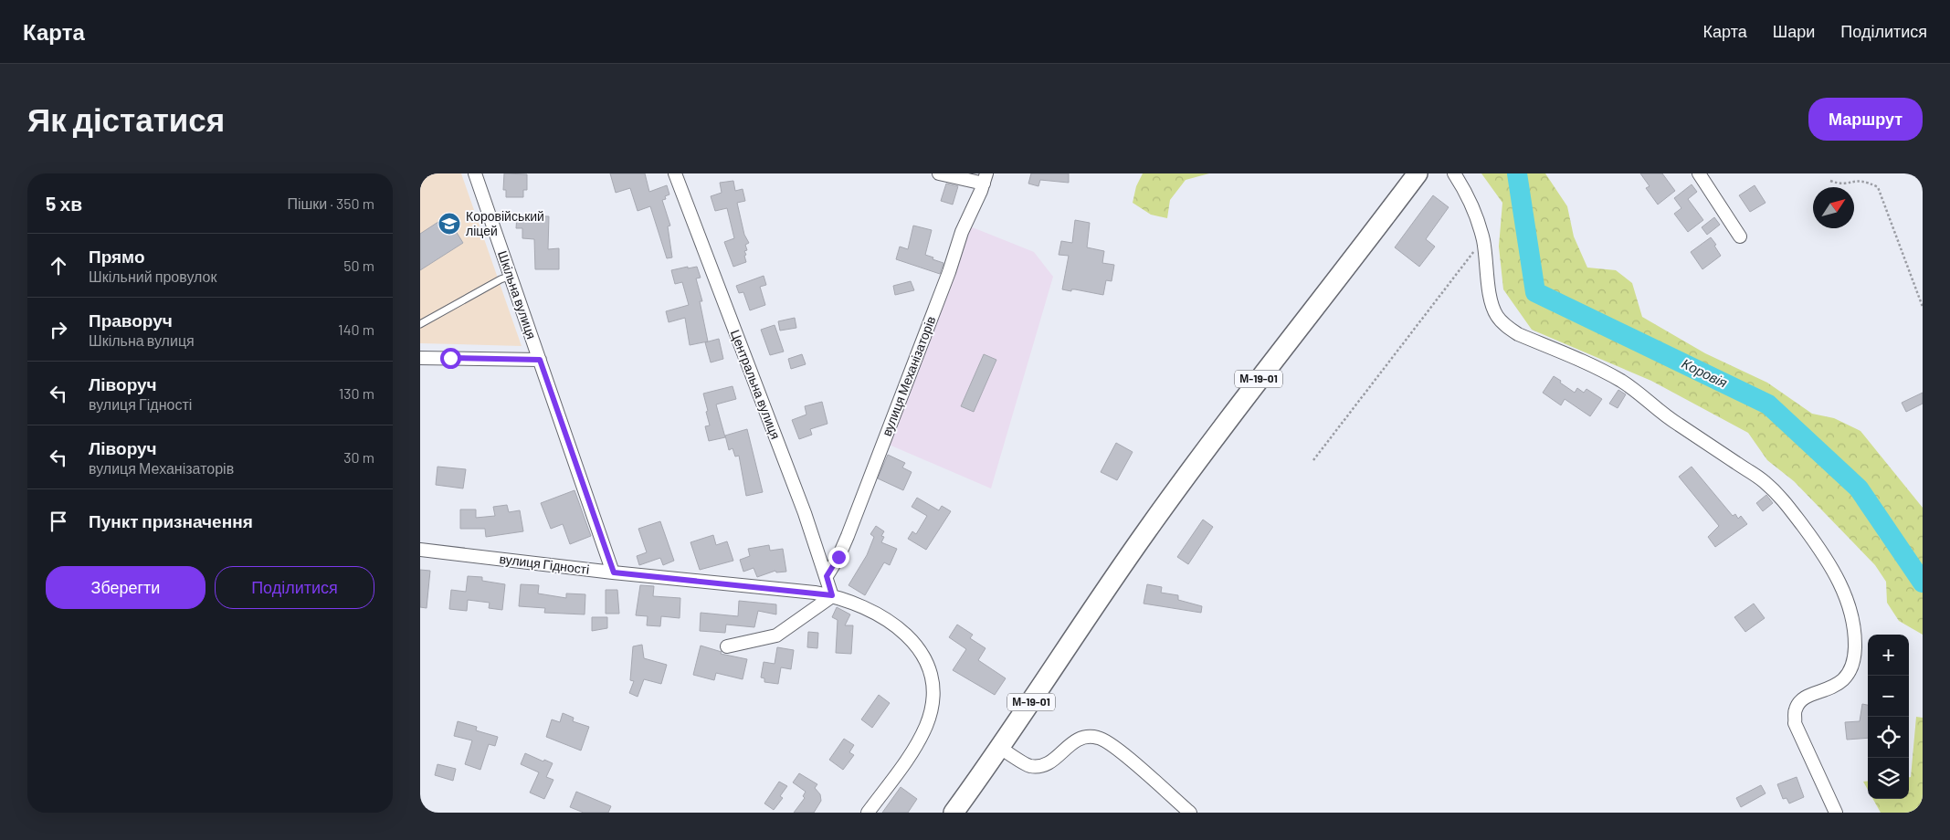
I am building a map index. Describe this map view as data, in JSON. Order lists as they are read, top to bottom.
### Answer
{
  "streets": {
    "main road": ["М-19-01"],
    "street": [
      "Шкільна вулиця",
      "вулиця Механізаторів",
      "Центральна вулиця",
      "вулиця Гідності"
    ]
  },
  "crossings": [
    ["Шкільна вулиця", "вулиця Гідності"],
    ["вулиця Механізаторів", "Центральна вулиця"],
    ["Центральна вулиця", "вулиця Гідності"]
  ],
  "water": ["Коровія"],
  "places": {
    "school or university": ["Коровійський ліцей"]
  },
  "north": "top right",
  "page": {
    "header": "Карта",
    "nav": ["Карта", "Шари", "Поділитися"],
    "buttons": [
      "Маршрут",
      ["Зберегти", "Поділитися"]
    ],
    "title": "Як дістатися",
    "heading": ["5 хв", "Пішки · 350 m"],
    "list": [
      ["Прямо", "Шкільний провулок", "50 m"],
      ["Праворуч", "Шкільна вулиця", "140 m"],
      ["Ліворуч", "вулиця Гідності", "130 m"],
      ["Ліворуч", "вулиця Механізаторів", "30 m"],
      "Пункт призначення"
    ],
    "map_buttons": ["+", "−"]
  }
}
